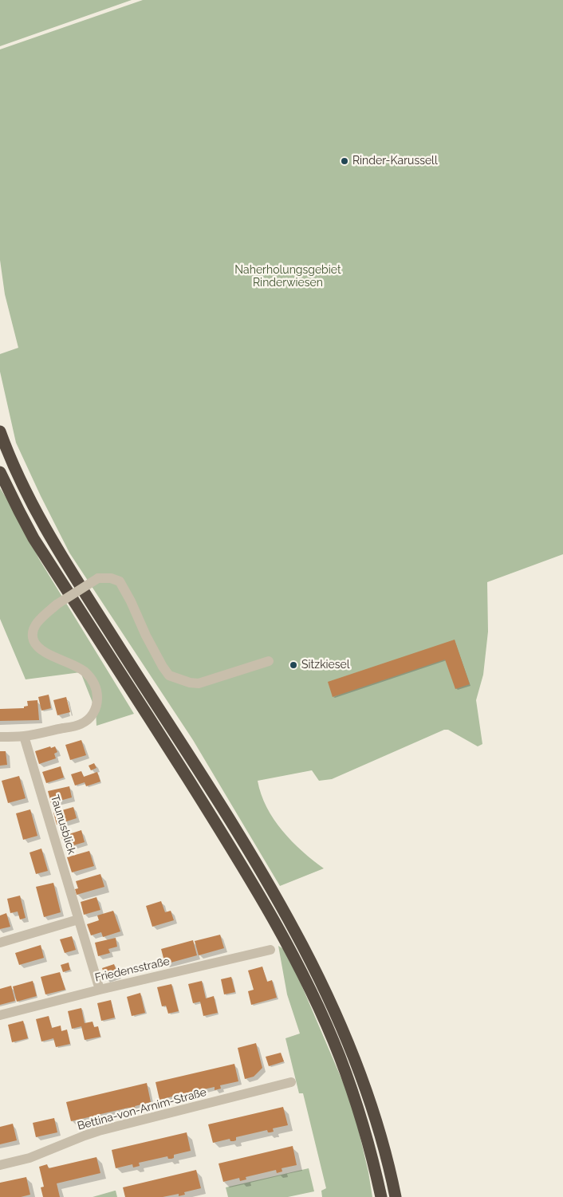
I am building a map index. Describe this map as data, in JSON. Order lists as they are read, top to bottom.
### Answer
{
  "streets": {
    "street": ["Taunusblick", "Friedensstraße", "Bettina-von-Arnim-Straße"]
  },
  "crossings": [
    ["Taunusblick", "Friedensstraße"]
  ],
  "parks": ["Naherholungsgebiet Rinderwiesen"],
  "places": ["Rinder-Karussell", "Sitzkiesel"]
}
